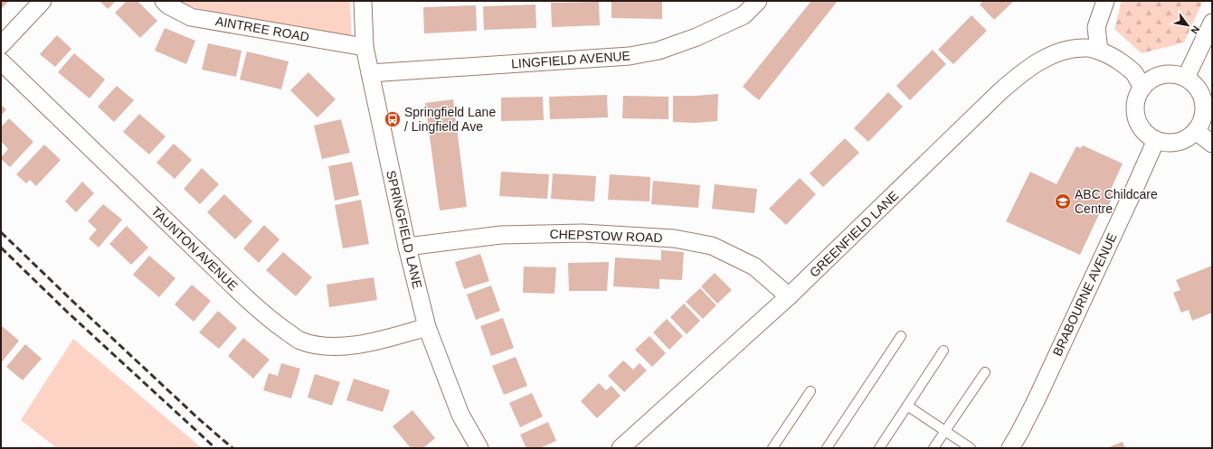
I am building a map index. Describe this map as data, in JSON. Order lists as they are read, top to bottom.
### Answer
{
  "streets": {
    "street": [
      "AINTREE ROAD",
      "LINGFIELD AVENUE",
      "SPRINGFIELD LANE",
      "GREENFIELD LANE",
      "CHEPSTOW ROAD",
      "TAUNTON AVENUE",
      "BRABOURNE AVENUE"
    ]
  },
  "crossings": [
    ["AINTREE ROAD", "SPRINGFIELD LANE"],
    ["LINGFIELD AVENUE", "SPRINGFIELD LANE"],
    ["SPRINGFIELD LANE", "CHEPSTOW ROAD"],
    ["SPRINGFIELD LANE", "TAUNTON AVENUE"],
    ["GREENFIELD LANE", "CHEPSTOW ROAD"],
    ["GREENFIELD LANE", "BRABOURNE AVENUE"]
  ],
  "places": {
    "bus stop": ["Springfield Lane / Lingfield Ave"],
    "school or university": ["ABC Childcare Centre"]
  },
  "north": "bottom right"
}
